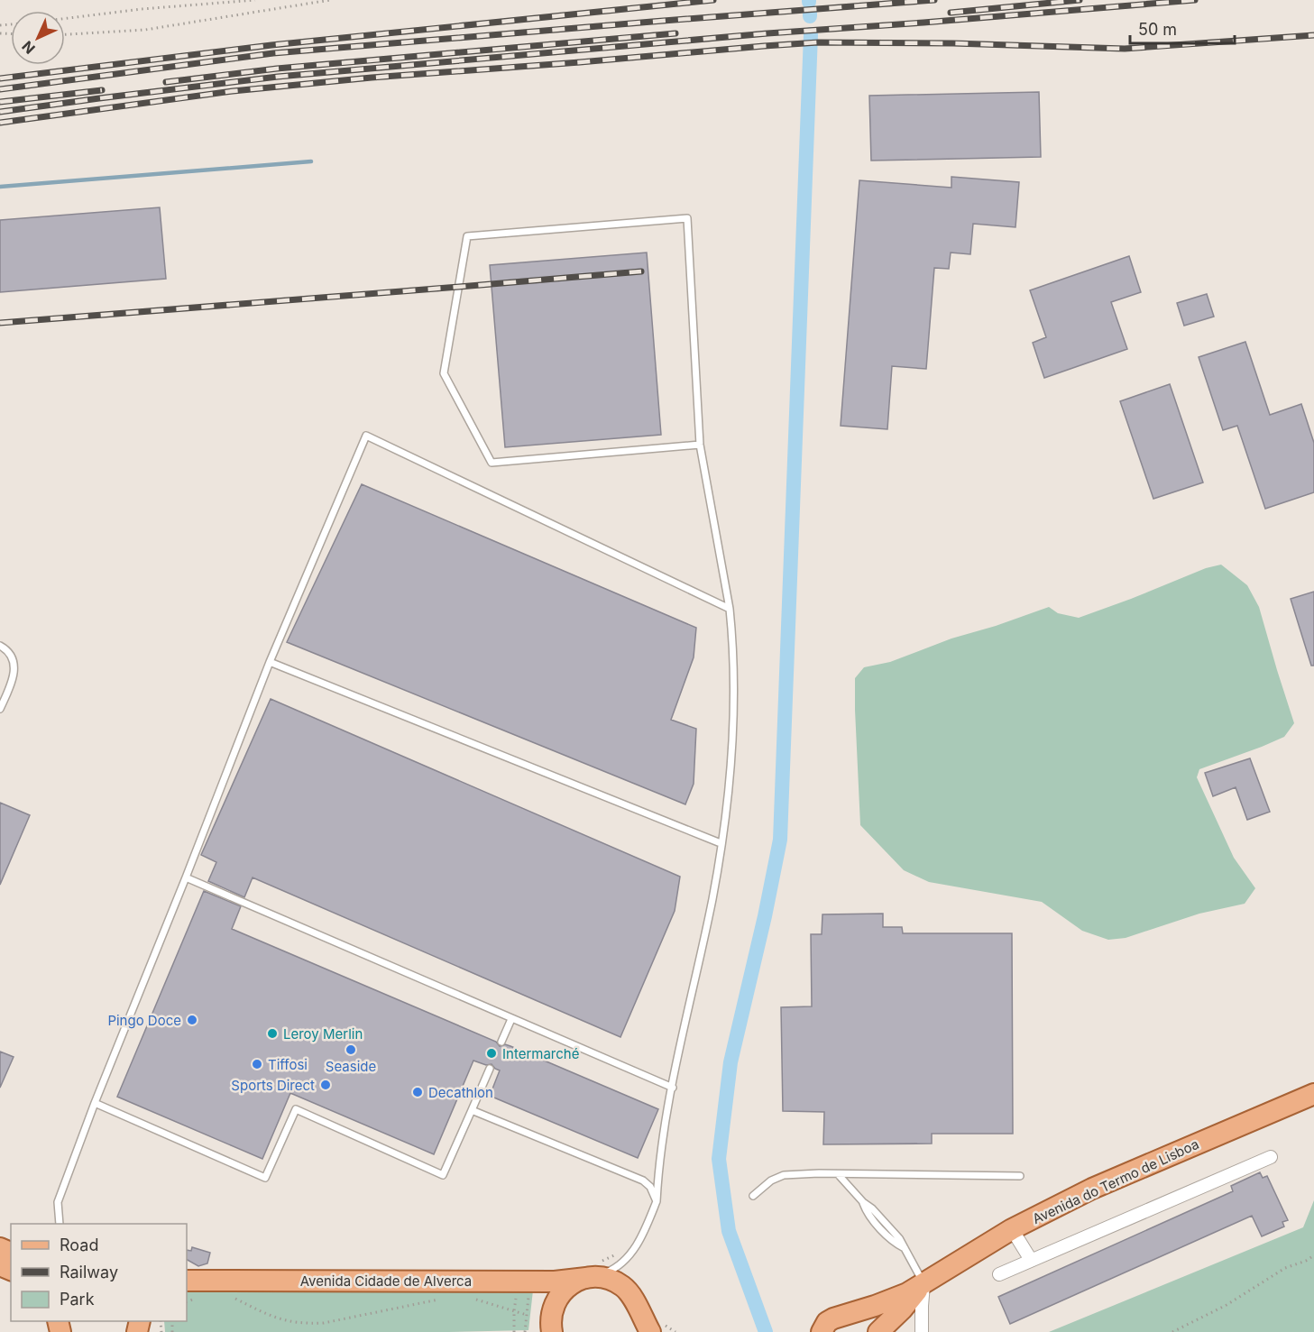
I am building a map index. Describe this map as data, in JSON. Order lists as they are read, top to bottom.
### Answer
{
  "streets": {
    "main road": ["Avenida do Termo de Lisboa", "Avenida Cidade de Alverca"]
  },
  "places": [
    "Pingo Doce",
    "Leroy Merlin",
    "Seaside",
    "Intermarché",
    "Tiffosi",
    "Sports Direct",
    "Decathlon"
  ],
  "legend": ["Road", "Railway", "Park"],
  "scale_bar": "50 m",
  "north": "bottom left"
}
